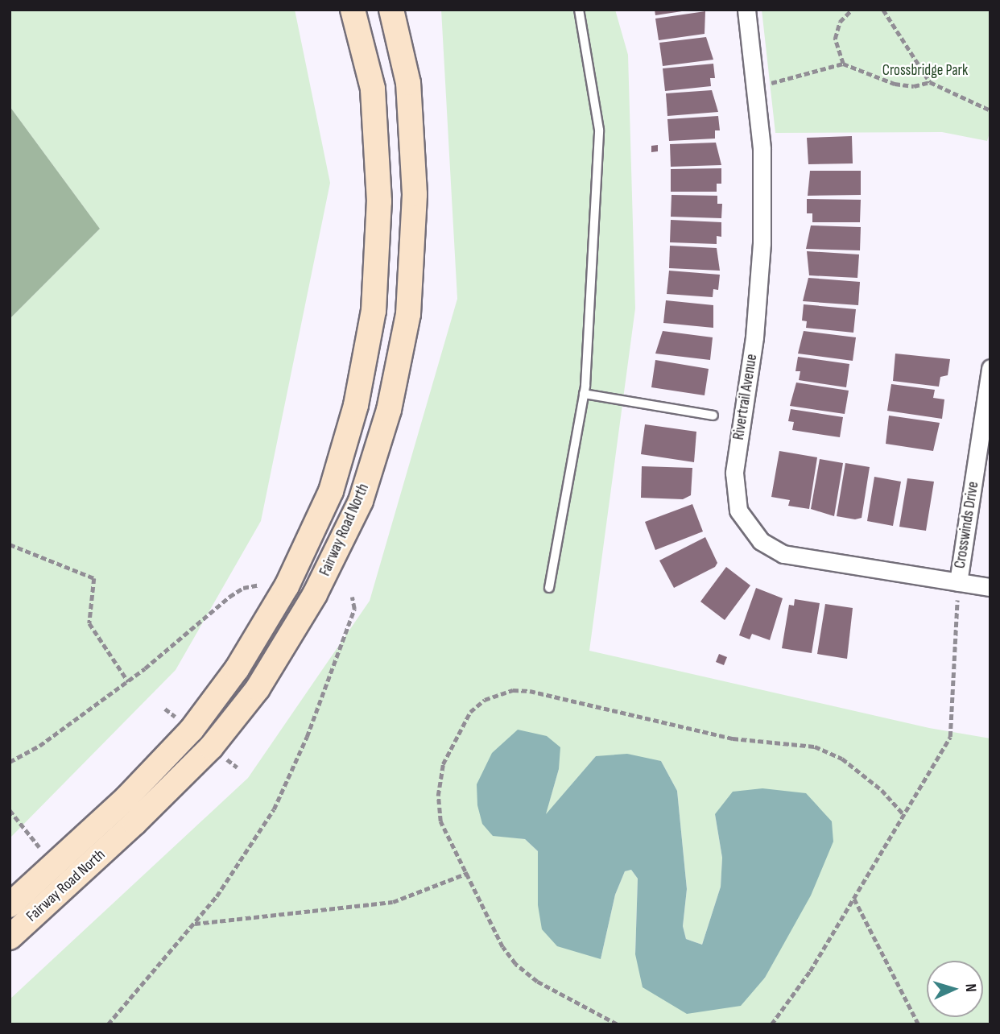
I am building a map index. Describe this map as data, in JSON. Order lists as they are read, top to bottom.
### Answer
{
  "streets": {
    "main road": ["Fairway Road North"],
    "street": ["Rivertrail Avenue", "Crosswinds Drive"]
  },
  "crossings": [
    ["Rivertrail Avenue", "Crosswinds Drive"]
  ],
  "parks": ["Crossbridge Park"],
  "north": "right"
}
